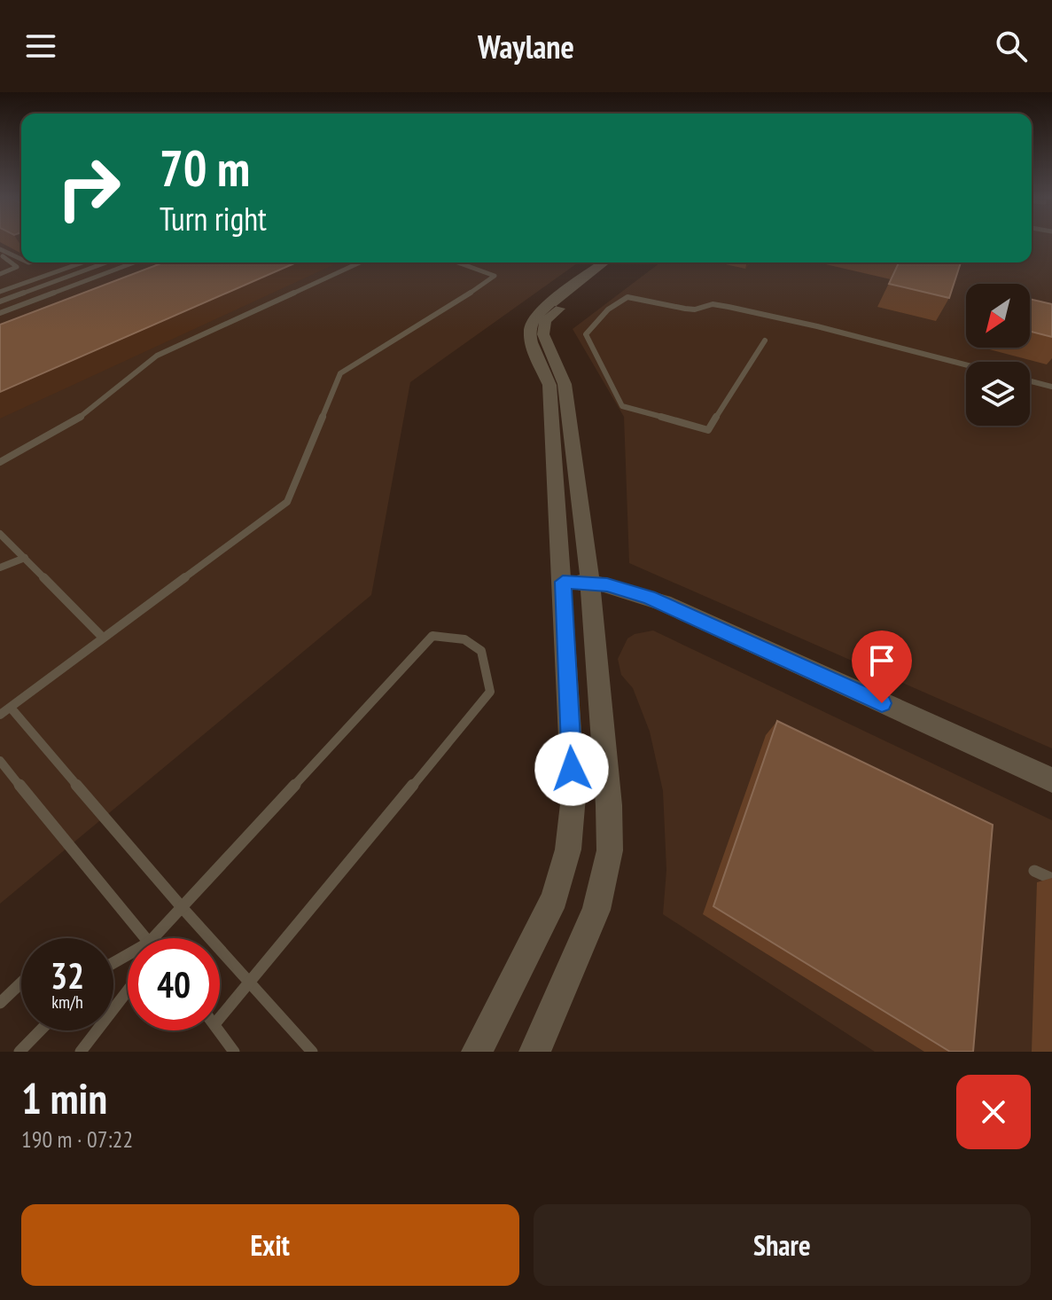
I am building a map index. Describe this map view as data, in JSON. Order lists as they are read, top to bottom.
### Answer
{
  "north": "bottom left",
  "page": {
    "header": "Waylane",
    "turn": ["70 m", "Turn right"],
    "speed": "32 km/h",
    "limit": "40",
    "heading": ["1 min", "190 m · 07:22"],
    "buttons": ["Exit", "Share"]
  }
}
